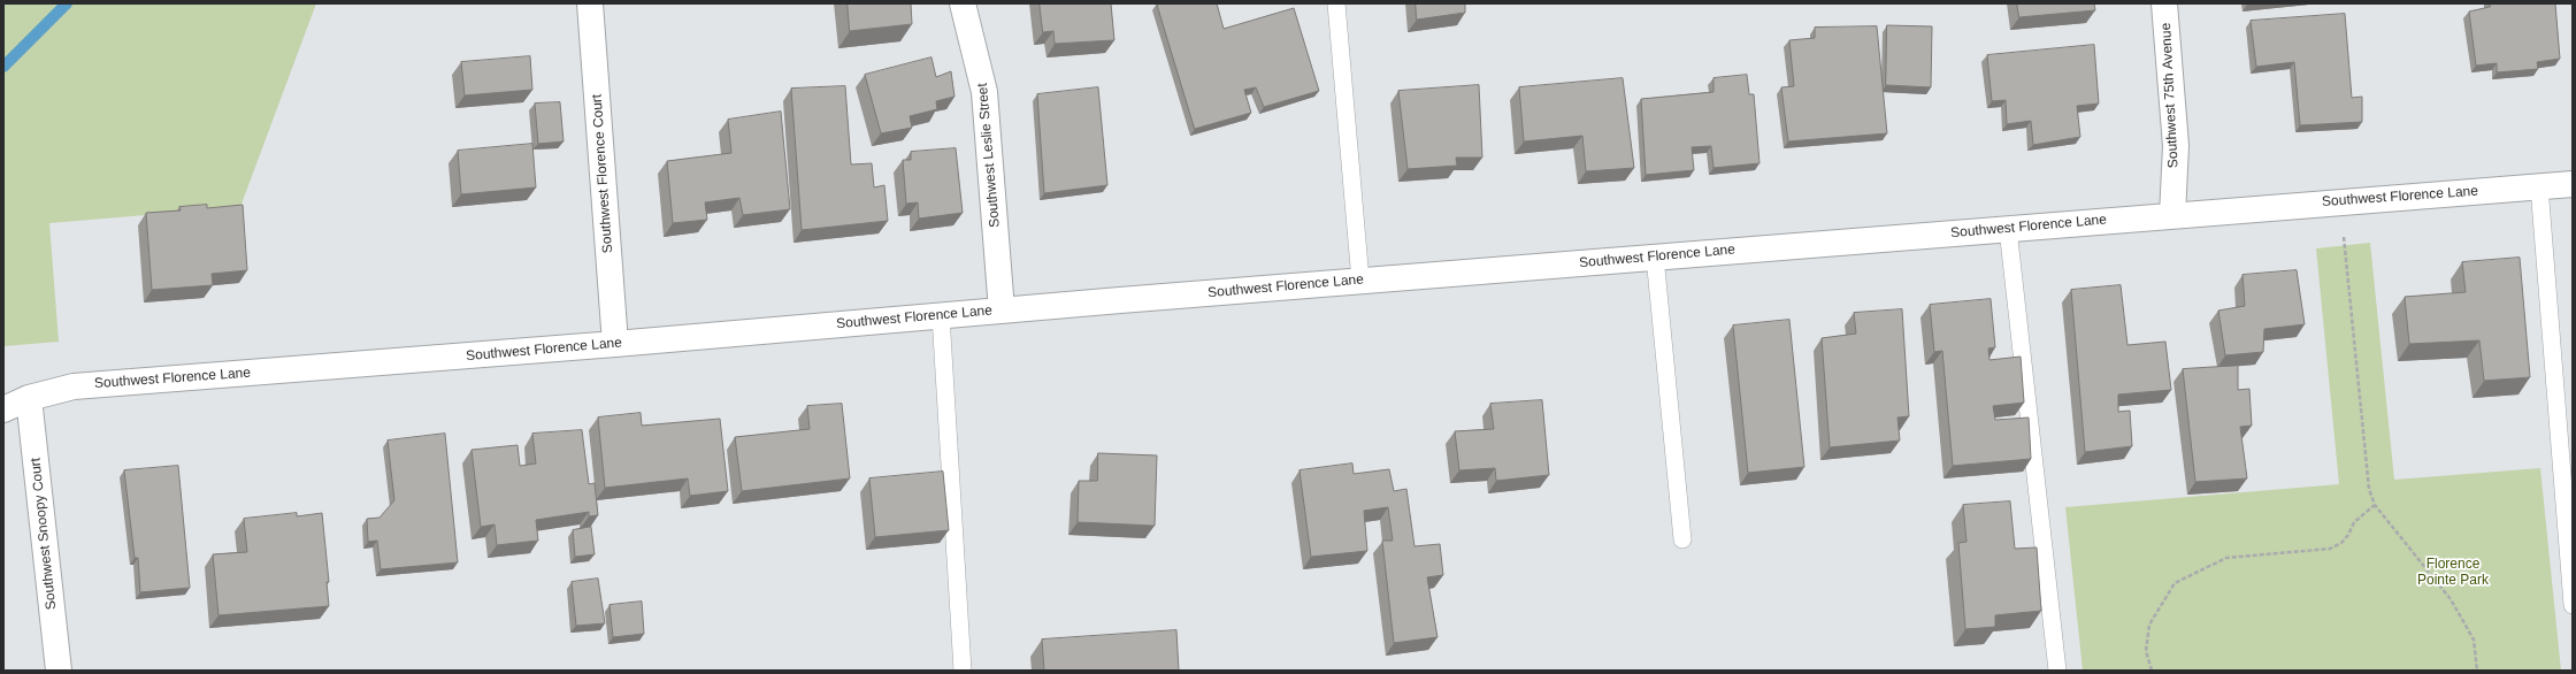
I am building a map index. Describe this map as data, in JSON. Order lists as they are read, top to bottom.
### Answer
{
  "streets": {
    "street": [
      "Southwest 75th Avenue",
      "Southwest Leslie Street",
      "Southwest Florence Court",
      "Southwest Florence Lane",
      "Southwest Snoopy Court"
    ]
  },
  "crossings": [
    ["Southwest 75th Avenue", "Southwest Florence Lane"],
    ["Southwest Leslie Street", "Southwest Florence Lane"],
    ["Southwest Florence Court", "Southwest Florence Lane"],
    ["Southwest Florence Lane", "Southwest Snoopy Court"]
  ],
  "parks": ["Florence Pointe Park"]
}
